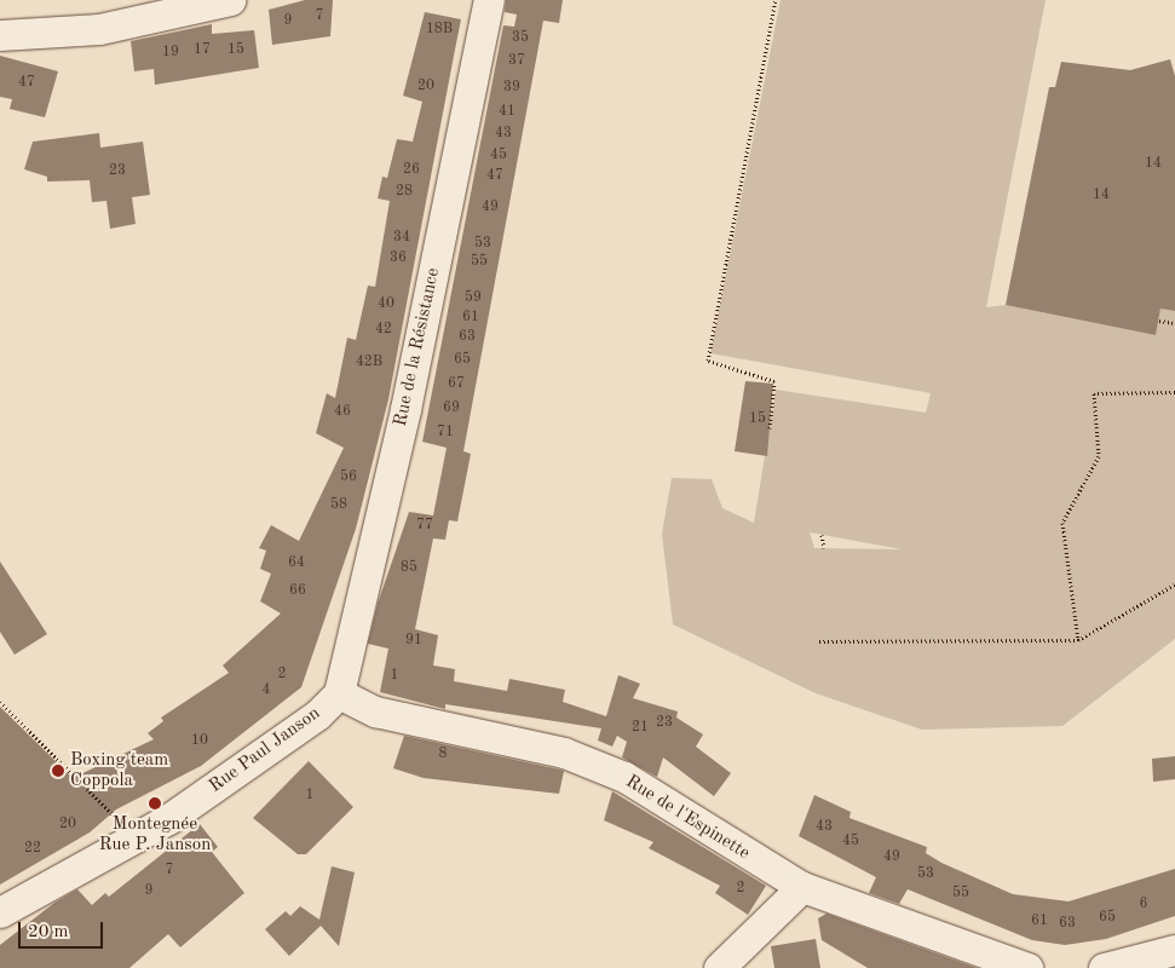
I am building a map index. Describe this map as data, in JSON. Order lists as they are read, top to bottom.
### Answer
{
  "streets": {
    "street": ["Rue de la Résistance", "Rue Paul Janson", "Rue de l'Espinette"]
  },
  "crossings": [
    ["Rue de la Résistance", "Rue Paul Janson"],
    ["Rue de la Résistance", "Rue de l'Espinette"],
    ["Rue Paul Janson", "Rue de l'Espinette"]
  ],
  "places": ["Boxing team Coppola", "Montegnée Rue P. Janson"],
  "house_numbers": [
    "7",
    "9",
    "18B",
    "35",
    "17",
    "15",
    "19",
    "37",
    "47",
    "20",
    "39",
    "41",
    "43",
    "45",
    "14",
    "26",
    "23",
    "47",
    "28",
    "14",
    "49",
    "34",
    "53",
    "36",
    "55",
    "59",
    "40",
    "61",
    "42",
    "63",
    "65",
    "42B",
    "67",
    "69",
    "46",
    "15",
    "71",
    "56",
    "58",
    "77",
    "64",
    "85",
    "66",
    "91",
    "2",
    "1",
    "4",
    "23",
    "21",
    "10",
    "8",
    "1",
    "20",
    "43",
    "45",
    "22",
    "49",
    "7",
    "53",
    "2",
    "9",
    "55",
    "6",
    "65",
    "61",
    "63"
  ],
  "scale_bar": "20 m"
}
